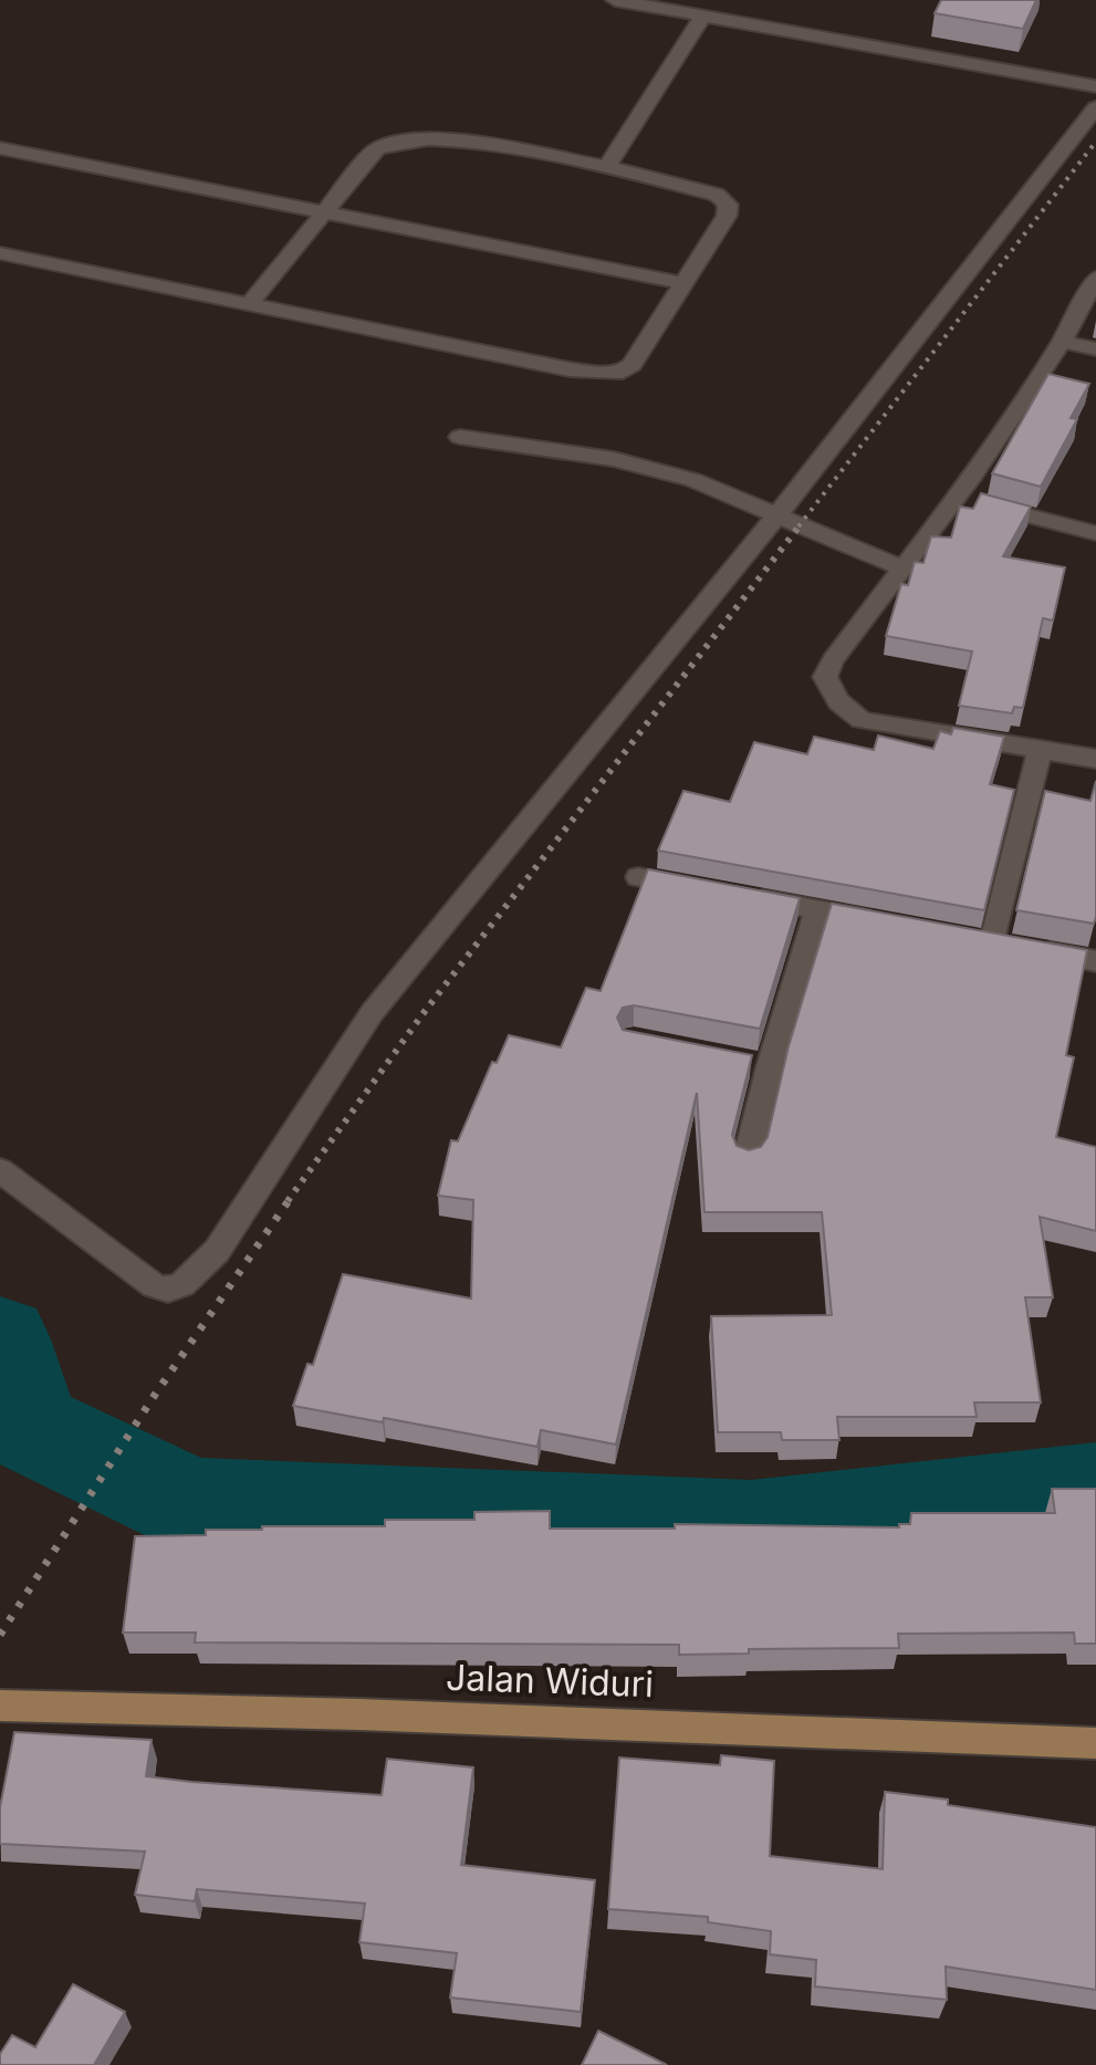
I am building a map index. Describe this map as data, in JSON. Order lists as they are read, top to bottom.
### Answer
{
  "streets": {
    "main road": ["Jalan Widuri"]
  }
}
